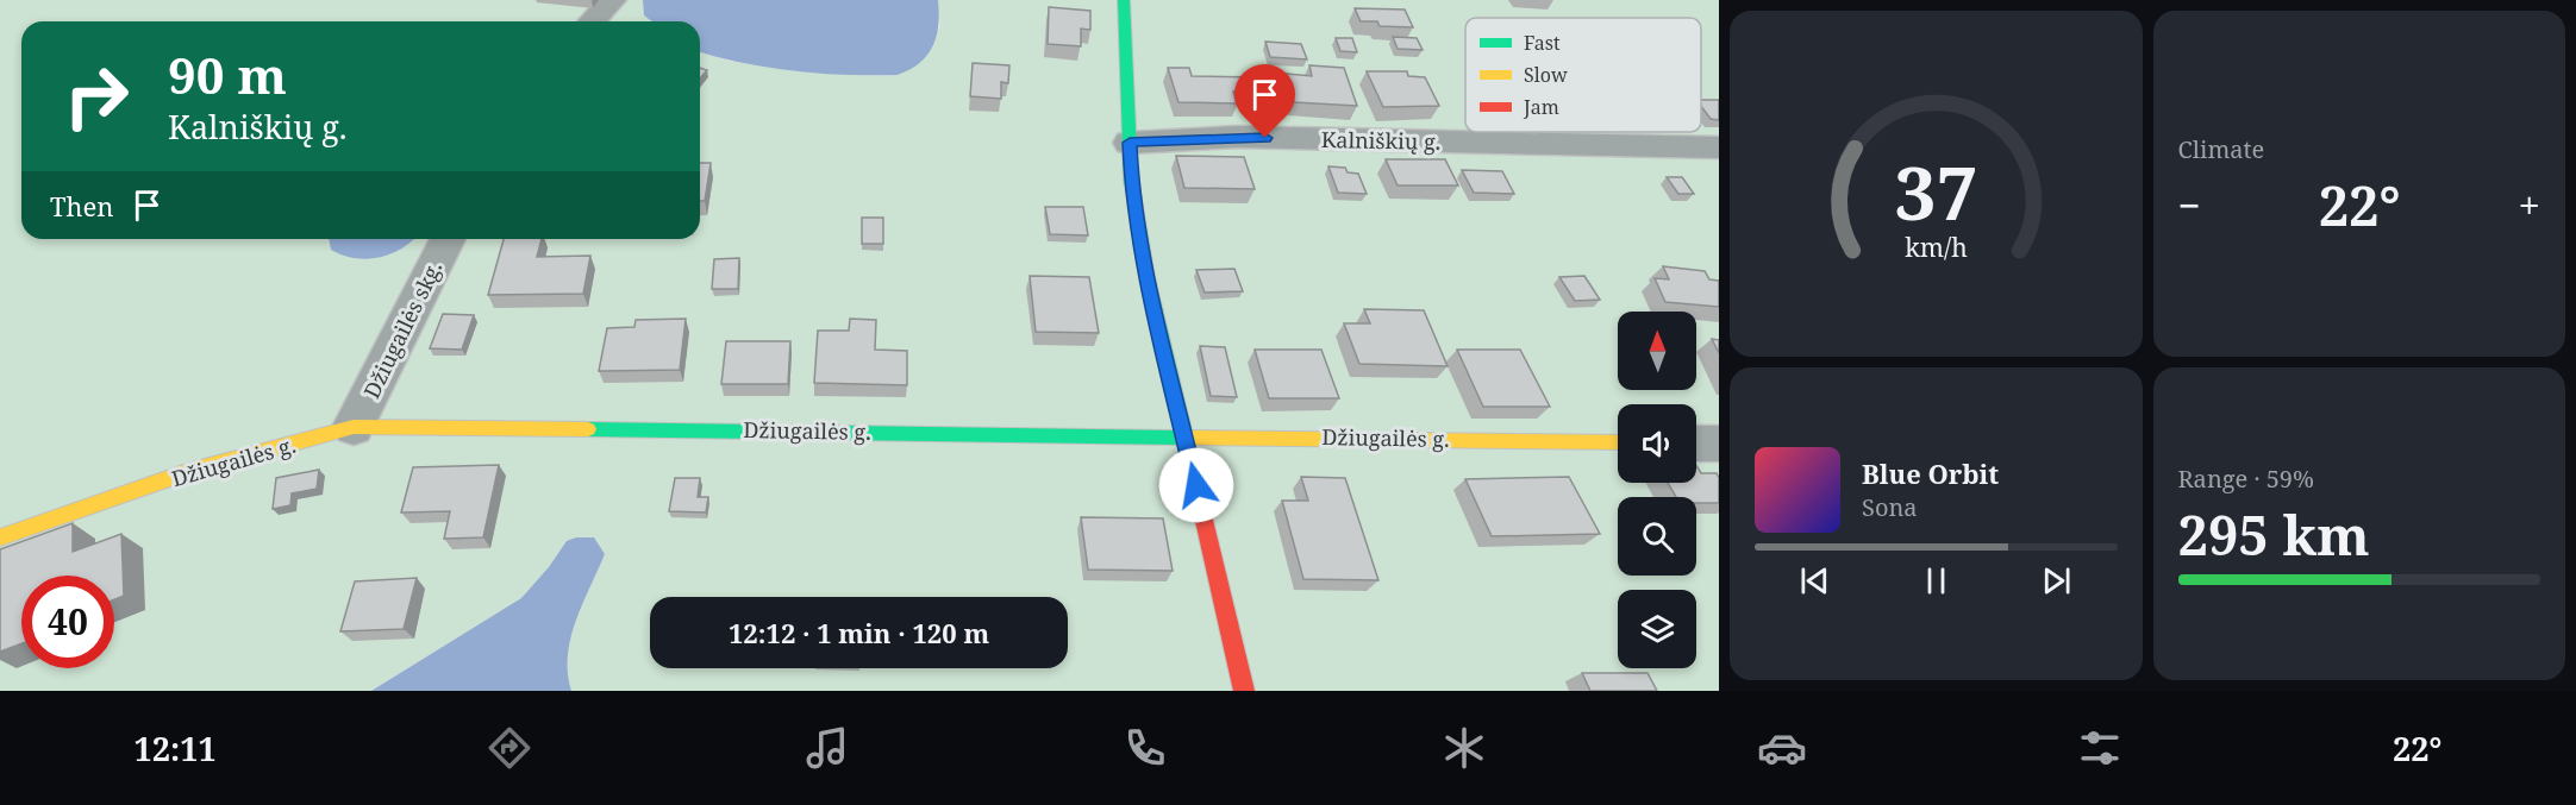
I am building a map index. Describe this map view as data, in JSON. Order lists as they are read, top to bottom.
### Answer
{
  "streets": {
    "street": ["Kalniškių g.", "Džiugailės skg.", "Džiugailės g."]
  },
  "crossings": [
    ["Džiugailės skg.", "Džiugailės g."]
  ],
  "legend": ["Fast", "Slow", "Jam"],
  "north": "top",
  "page": {
    "tile": [
      "Climate",
      ["Range · 59%", "295 km"]
    ],
    "turn": ["90 m", "Kalniškių g."],
    "then": "Then",
    "heat": ["−", "22°", "+"],
    "song": ["Blue Orbit", "Sona"],
    "limit": "40",
    "trip": "12:12 · 1 min · 120 m",
    "tabs": ["12:11", "22°"],
    "gauge": ["37", "km/h"]
  }
}
